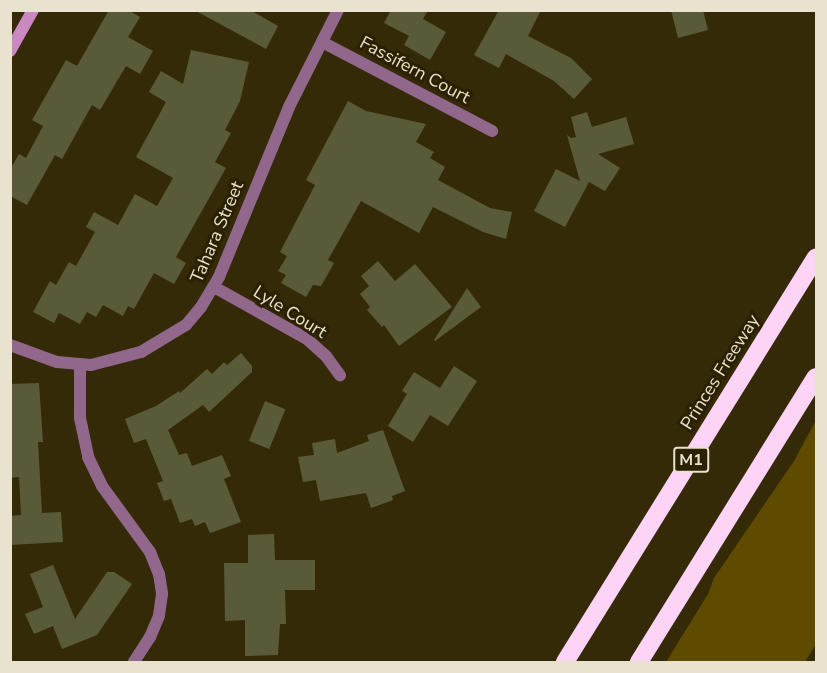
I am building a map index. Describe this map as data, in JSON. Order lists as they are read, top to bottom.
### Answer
{
  "streets": {
    "highway": ["Princes Freeway", "M1"],
    "street": ["Fassifern Court", "Tahara Street", "Lyle Court"]
  },
  "crossings": [
    ["Fassifern Court", "Tahara Street"],
    ["Tahara Street", "Lyle Court"]
  ]
}
